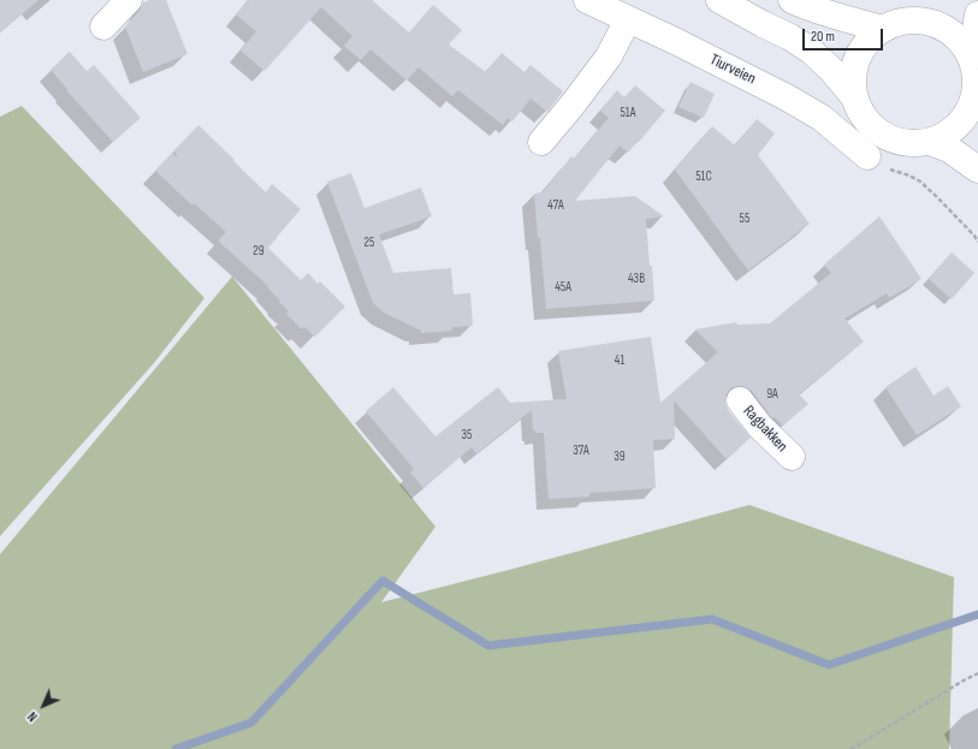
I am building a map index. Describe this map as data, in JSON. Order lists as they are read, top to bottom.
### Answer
{
  "streets": {
    "main road": ["Tiurveien", "Ragbakken"]
  },
  "house_numbers": [
    "51A",
    "51C",
    "47A",
    "55",
    "25",
    "29",
    "43B",
    "45A",
    "41",
    "9A",
    "35",
    "37A",
    "39"
  ],
  "scale_bar": "20 m",
  "north": "bottom left"
}
